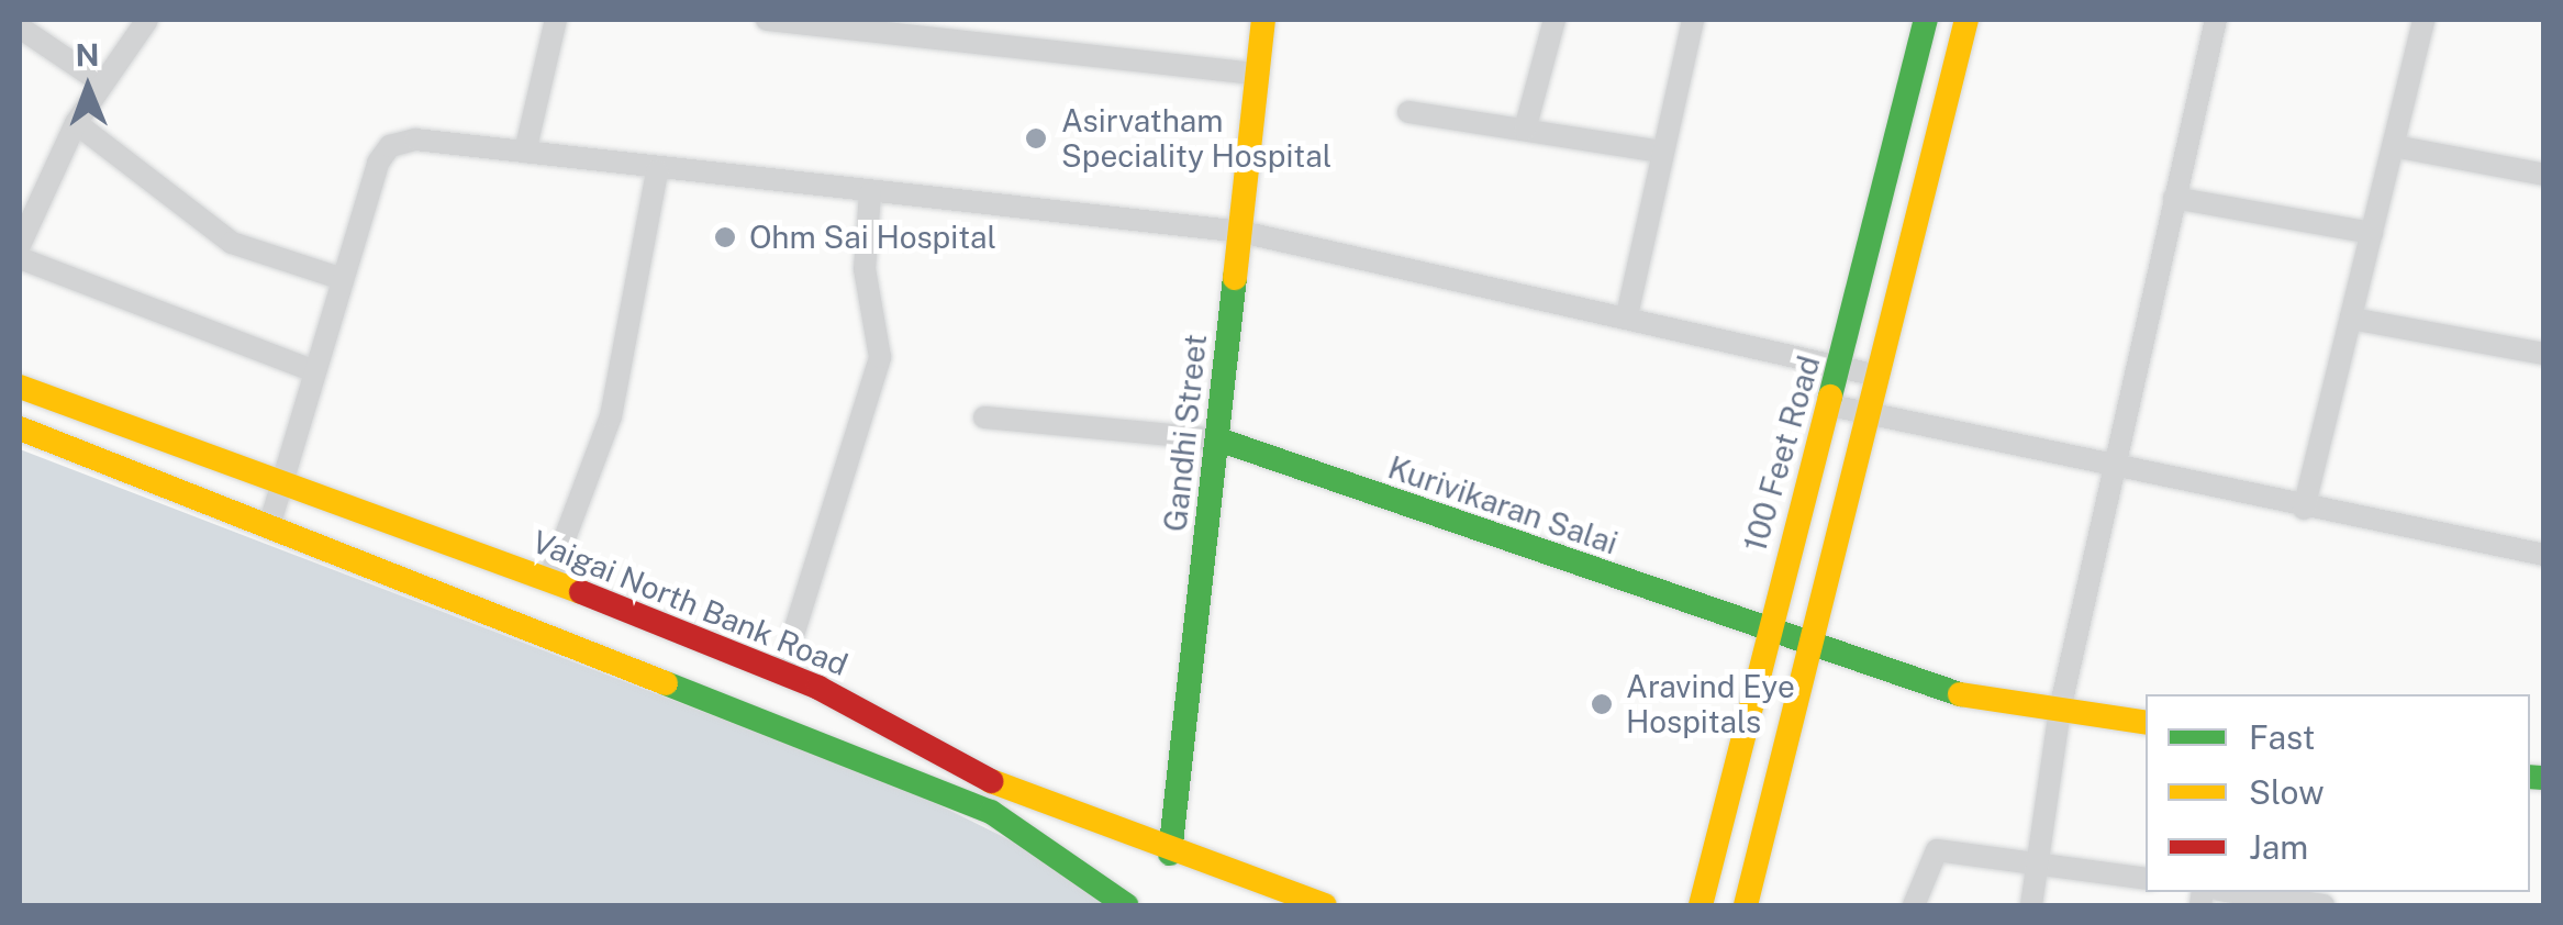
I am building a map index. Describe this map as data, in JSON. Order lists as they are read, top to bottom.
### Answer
{
  "streets": {
    "main road": [
      "Gandhi Street",
      "100 Feet Road",
      "Kurivikaran Salai",
      "Vaigai North Bank Road"
    ]
  },
  "crossings": [
    ["Gandhi Street", "Kurivikaran Salai"],
    ["Gandhi Street", "Vaigai North Bank Road"],
    ["100 Feet Road", "Kurivikaran Salai"]
  ],
  "places": ["Asirvatham Speciality Hospital", "Ohm Sai Hospital", "Aravind Eye Hospitals"],
  "legend": ["Fast", "Slow", "Jam"],
  "north": "top"
}
